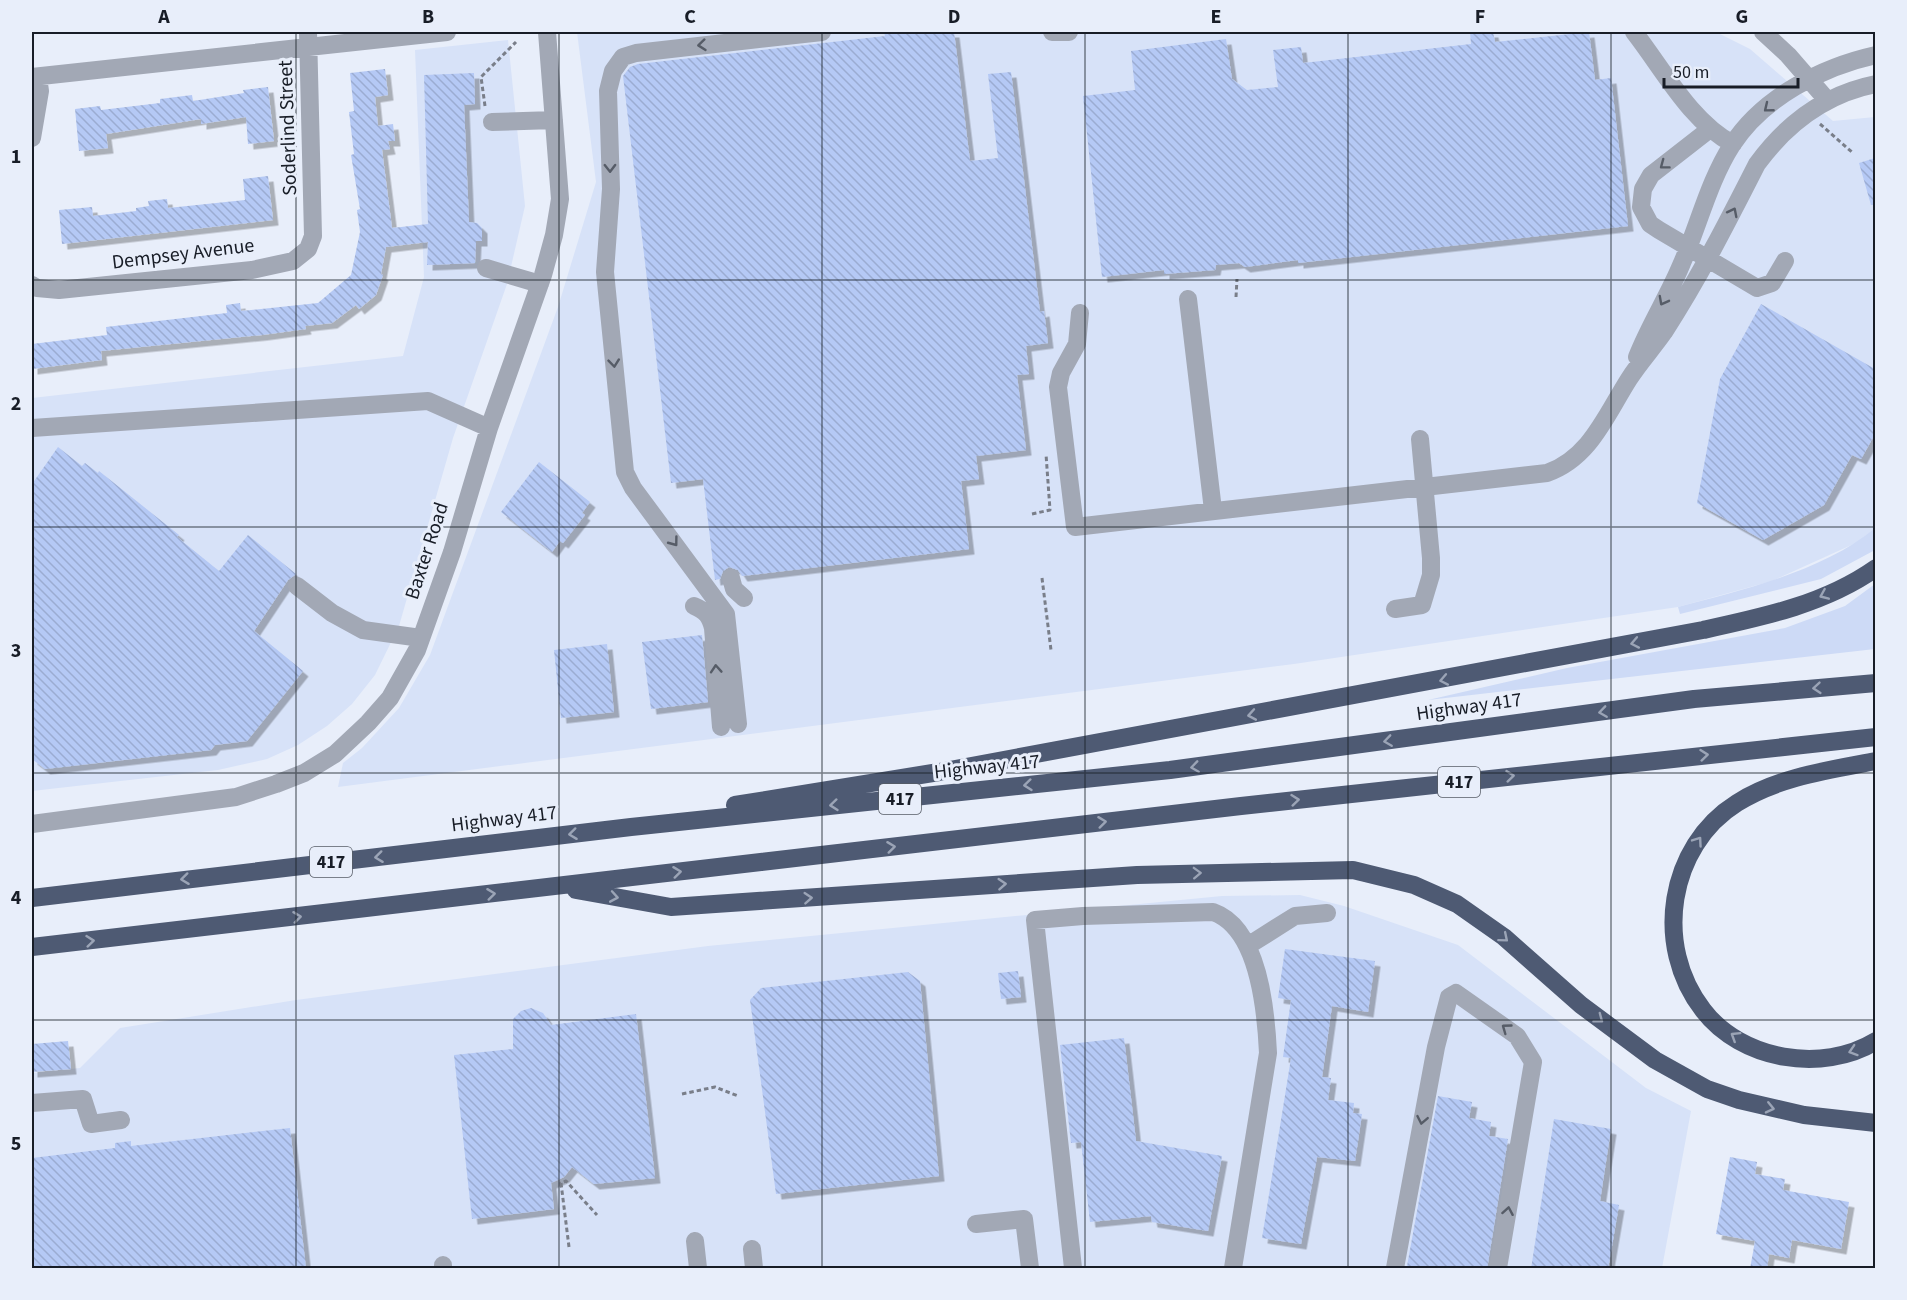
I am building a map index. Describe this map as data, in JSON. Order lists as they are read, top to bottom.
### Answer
{
  "streets": {
    "highway": ["Highway 417", "417"],
    "street": ["Soderlind Street", "Dempsey Avenue", "Baxter Road"]
  },
  "crossings": [
    ["Soderlind Street", "Dempsey Avenue"]
  ],
  "scale_bar": "50 m",
  "grid": {
    "columns": [
      "A",
      "B",
      "C",
      "D",
      "E",
      "F",
      "G"
    ],
    "rows": [
      "1",
      "2",
      "3",
      "4",
      "5"
    ]
  }
}
